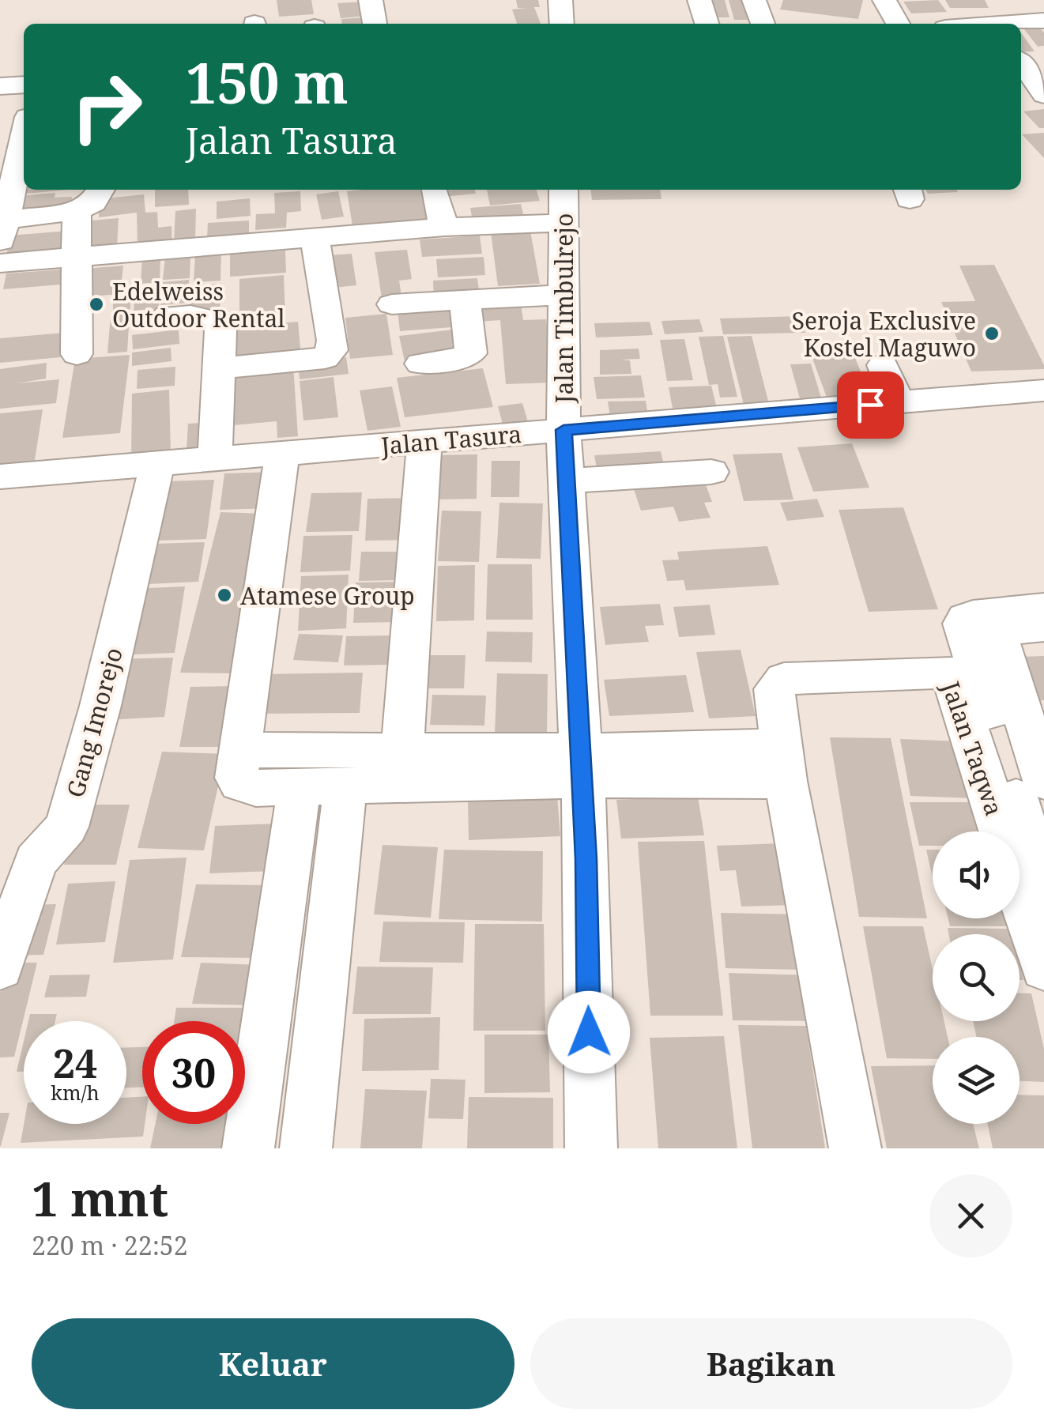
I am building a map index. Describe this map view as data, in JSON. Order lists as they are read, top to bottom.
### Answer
{
  "streets": {
    "street": [
      "Jalan Timbulrejo",
      "Jalan Tasura",
      "Gang Imorejo",
      "Jalan Taqwa"
    ]
  },
  "crossings": [
    ["Jalan Timbulrejo", "Jalan Tasura"],
    ["Jalan Tasura", "Gang Imorejo"]
  ],
  "places": ["Edelweiss Outdoor Rental", "Seroja Exclusive Kostel Maguwo", "Atamese Group"],
  "page": {
    "turn": ["150 m", "Jalan Tasura"],
    "speed": "24 km/h",
    "limit": "30",
    "heading": ["1 mnt", "220 m · 22:52"],
    "buttons": ["Keluar", "Bagikan"]
  }
}
